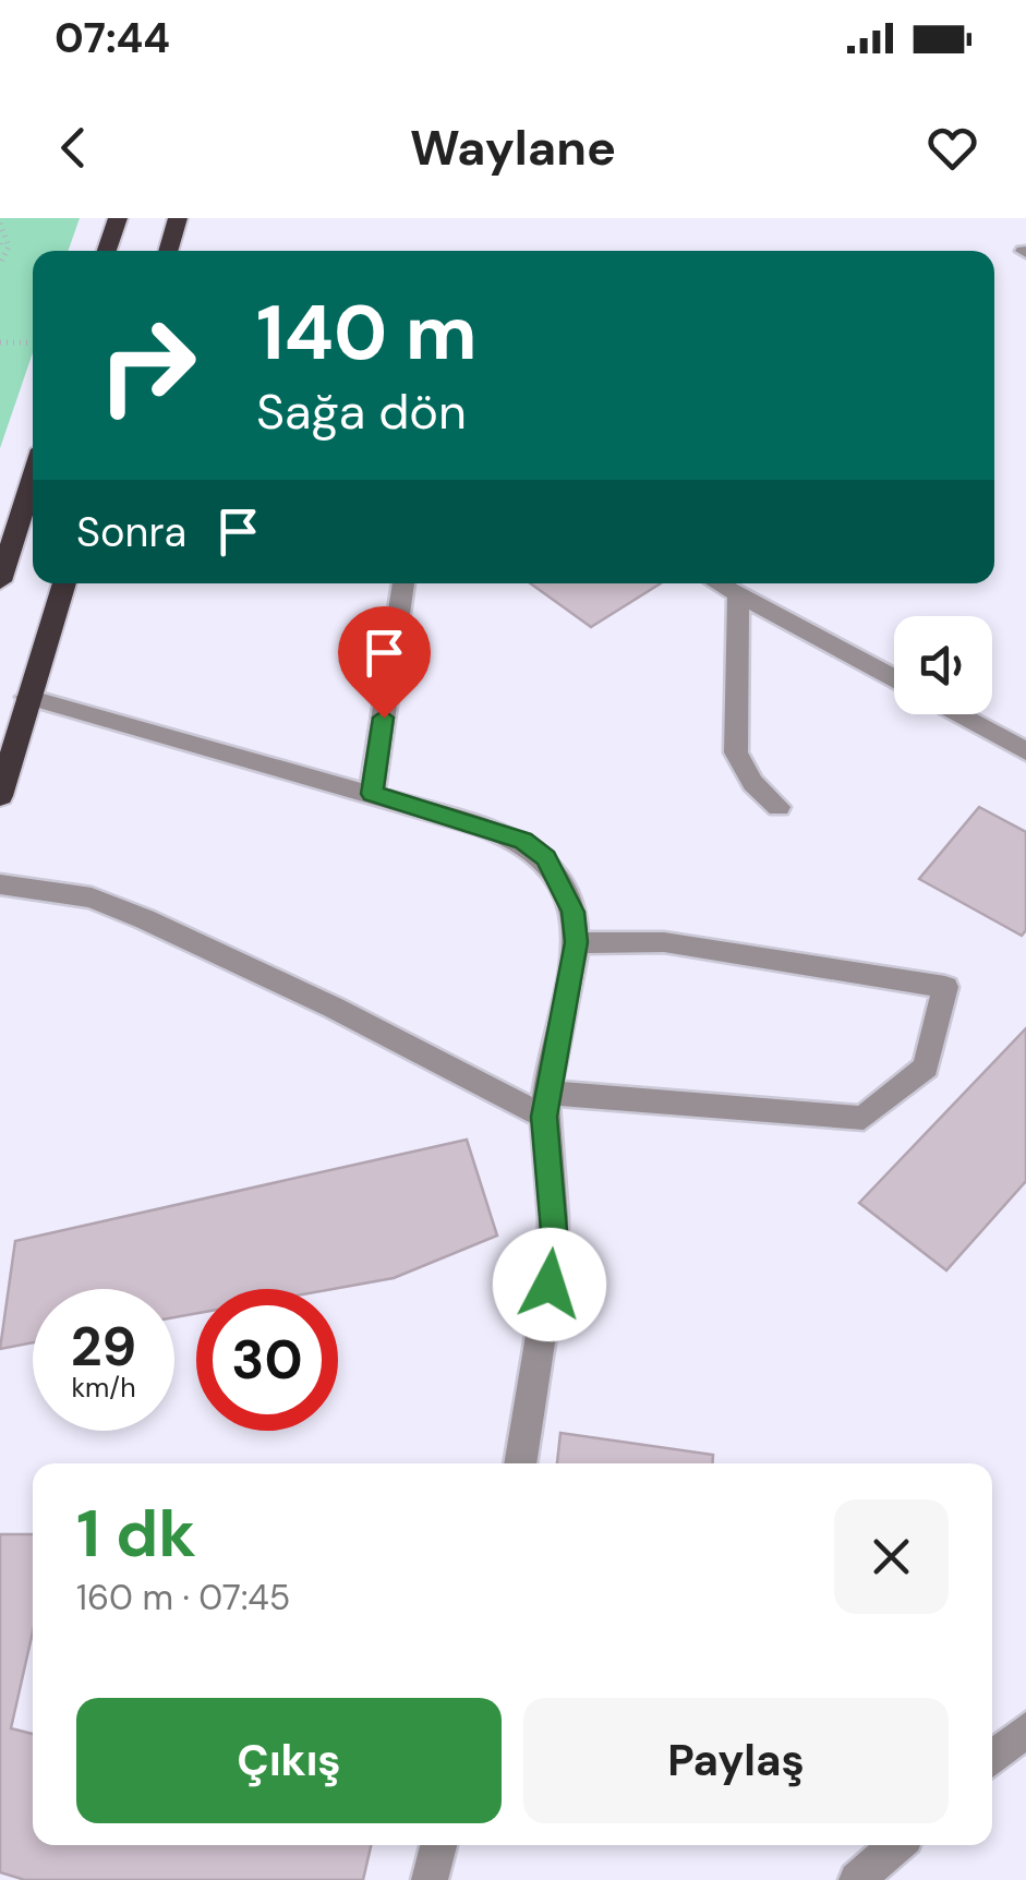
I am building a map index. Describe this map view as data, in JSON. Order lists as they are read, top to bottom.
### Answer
{
  "page": {
    "status": "07:44",
    "header": "Waylane",
    "turn": ["140 m", "Sağa dön"],
    "then": "Sonra",
    "speed": "29 km/h",
    "limit": "30",
    "heading": ["1 dk", "160 m · 07:45"],
    "buttons": ["Çıkış", "Paylaş"]
  }
}
